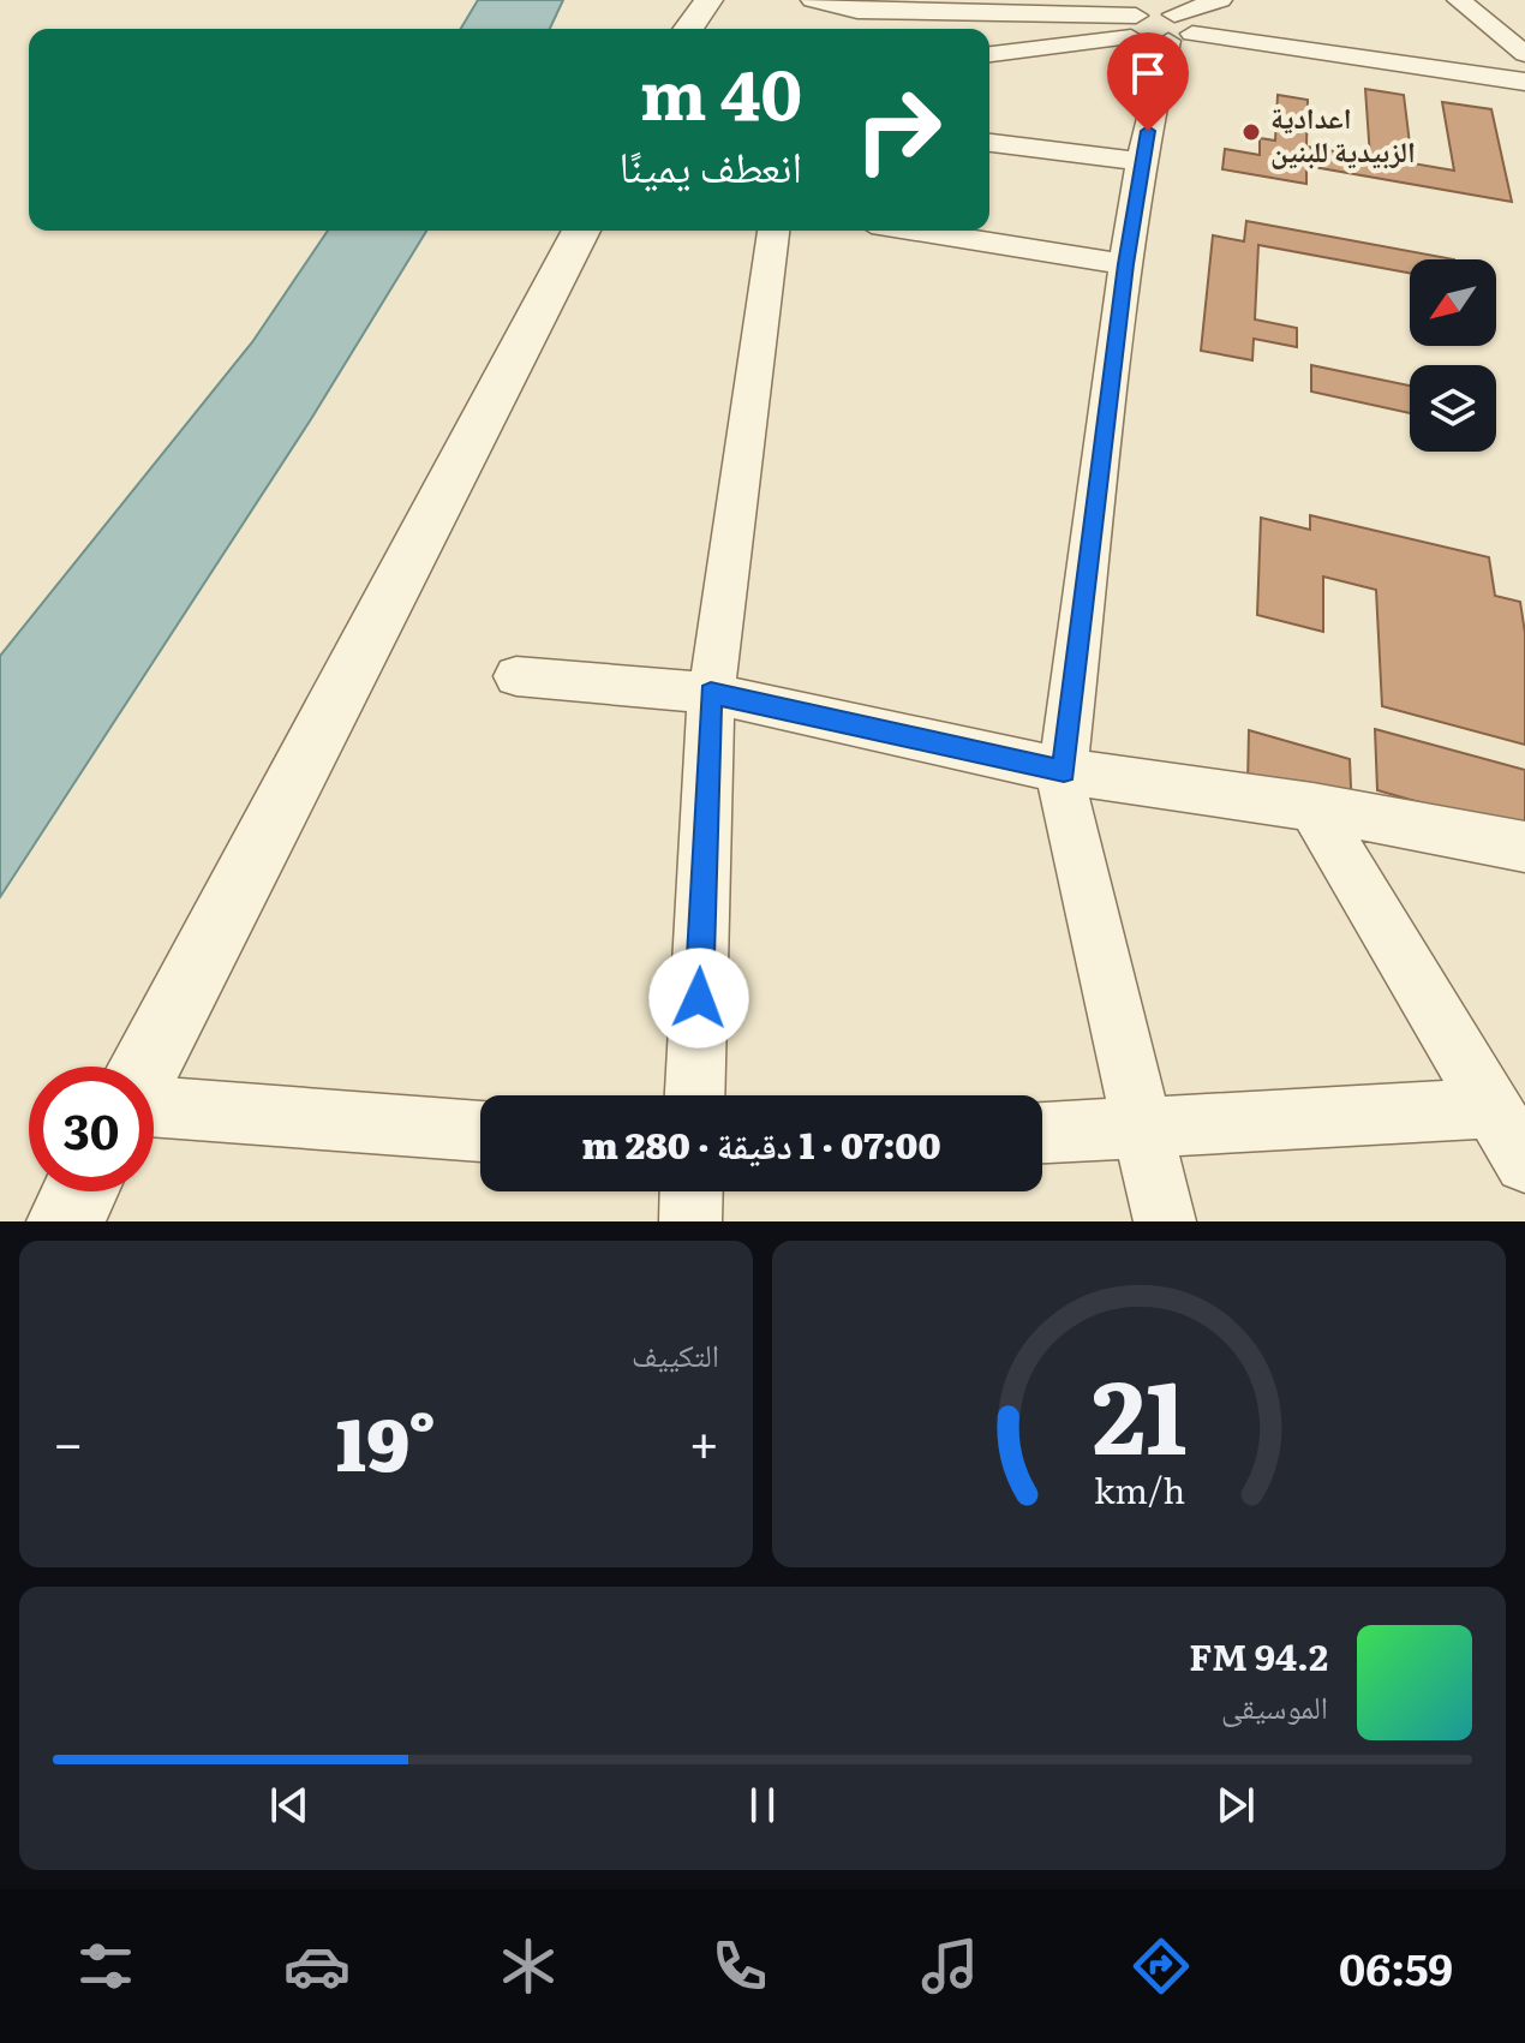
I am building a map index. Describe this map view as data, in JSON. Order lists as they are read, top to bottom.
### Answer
{
  "places": ["اعدادية الزبيدية للبنين"],
  "north": "bottom left",
  "page": {
    "turn": ["40 m", "انعطف يمينًا"],
    "limit": "30",
    "trip": "07:00 · 1 دقيقة · 280 m",
    "tile": "التكييف",
    "heat": ["−", "19°", "+"],
    "song": ["94.2 FM", "الموسيقى"],
    "tabs": "06:59",
    "gauge": ["21", "km/h"]
  }
}
